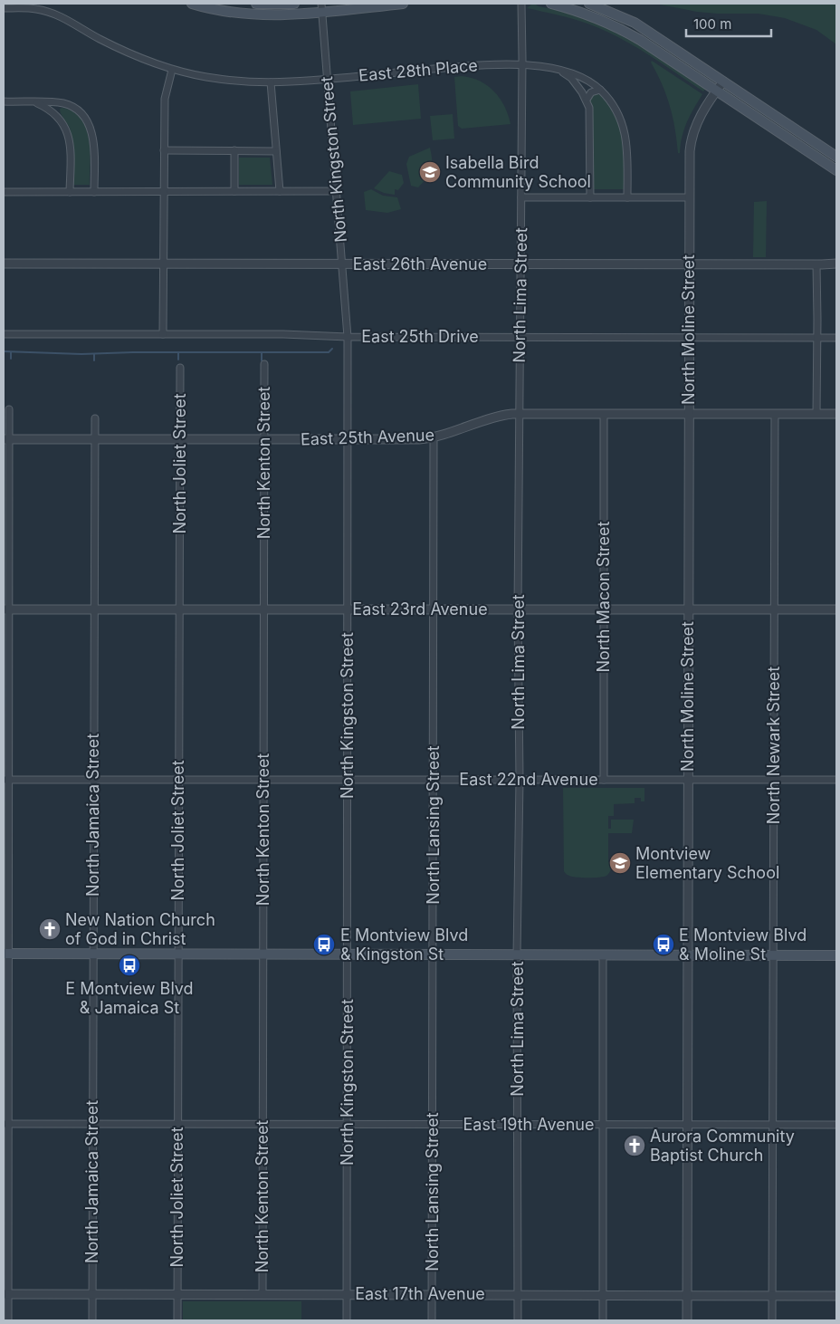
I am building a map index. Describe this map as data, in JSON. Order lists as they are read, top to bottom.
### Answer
{
  "streets": {
    "street": [
      "East 28th Place",
      "North Kingston Street",
      "East 26th Avenue",
      "North Lima Street",
      "North Moline Street",
      "East 25th Drive",
      "East 25th Avenue",
      "North Kenton Street",
      "North Joliet Street",
      "North Macon Street",
      "East 23rd Avenue",
      "North Newark Street",
      "East 22nd Avenue",
      "North Jamaica Street",
      "North Lansing Street",
      "East 19th Avenue",
      "East 17th Avenue"
    ]
  },
  "crossings": [
    ["East 28th Place", "North Kingston Street"],
    ["East 28th Place", "North Lima Street"],
    ["North Kingston Street", "East 26th Avenue"],
    ["North Kingston Street", "East 25th Drive"],
    ["North Kingston Street", "East 25th Avenue"],
    ["North Kingston Street", "East 23rd Avenue"],
    ["North Kingston Street", "East 22nd Avenue"],
    ["North Kingston Street", "East 19th Avenue"],
    ["North Kingston Street", "East 17th Avenue"],
    ["East 26th Avenue", "North Lima Street"],
    ["East 26th Avenue", "North Moline Street"],
    ["North Lima Street", "East 25th Drive"],
    ["North Lima Street", "East 25th Avenue"],
    ["North Lima Street", "East 23rd Avenue"],
    ["North Lima Street", "East 22nd Avenue"],
    ["North Lima Street", "East 19th Avenue"],
    ["North Lima Street", "East 17th Avenue"],
    ["North Moline Street", "East 25th Drive"],
    ["North Moline Street", "East 25th Avenue"],
    ["North Moline Street", "East 23rd Avenue"],
    ["North Moline Street", "East 22nd Avenue"],
    ["North Moline Street", "East 19th Avenue"],
    ["North Moline Street", "East 17th Avenue"],
    ["East 25th Avenue", "North Kenton Street"],
    ["East 25th Avenue", "North Joliet Street"],
    ["East 25th Avenue", "North Macon Street"],
    ["East 25th Avenue", "North Newark Street"],
    ["East 25th Avenue", "North Jamaica Street"],
    ["East 25th Avenue", "North Lansing Street"],
    ["North Kenton Street", "East 23rd Avenue"],
    ["North Kenton Street", "East 22nd Avenue"],
    ["North Kenton Street", "East 19th Avenue"],
    ["North Kenton Street", "East 17th Avenue"],
    ["North Joliet Street", "East 23rd Avenue"],
    ["North Joliet Street", "East 22nd Avenue"],
    ["North Joliet Street", "East 19th Avenue"],
    ["North Joliet Street", "East 17th Avenue"],
    ["North Macon Street", "East 23rd Avenue"],
    ["North Macon Street", "East 22nd Avenue"],
    ["East 23rd Avenue", "North Newark Street"],
    ["East 23rd Avenue", "North Jamaica Street"],
    ["East 23rd Avenue", "North Lansing Street"],
    ["North Newark Street", "East 22nd Avenue"],
    ["North Newark Street", "East 19th Avenue"],
    ["North Newark Street", "East 17th Avenue"],
    ["East 22nd Avenue", "North Jamaica Street"],
    ["East 22nd Avenue", "North Lansing Street"],
    ["North Jamaica Street", "East 19th Avenue"],
    ["North Jamaica Street", "East 17th Avenue"],
    ["North Lansing Street", "East 19th Avenue"],
    ["North Lansing Street", "East 17th Avenue"]
  ],
  "places": {
    "school or university": ["Isabella Bird Community School", "Montview Elementary School"],
    "church": ["New Nation Church of God in Christ", "Aurora Community Baptist Church"],
    "bus stop": ["E Montview Blvd & Kingston St", "E Montview Blvd & Moline St", "E Montview Blvd & Jamaica St"]
  },
  "scale_bar": "100 m"
}
